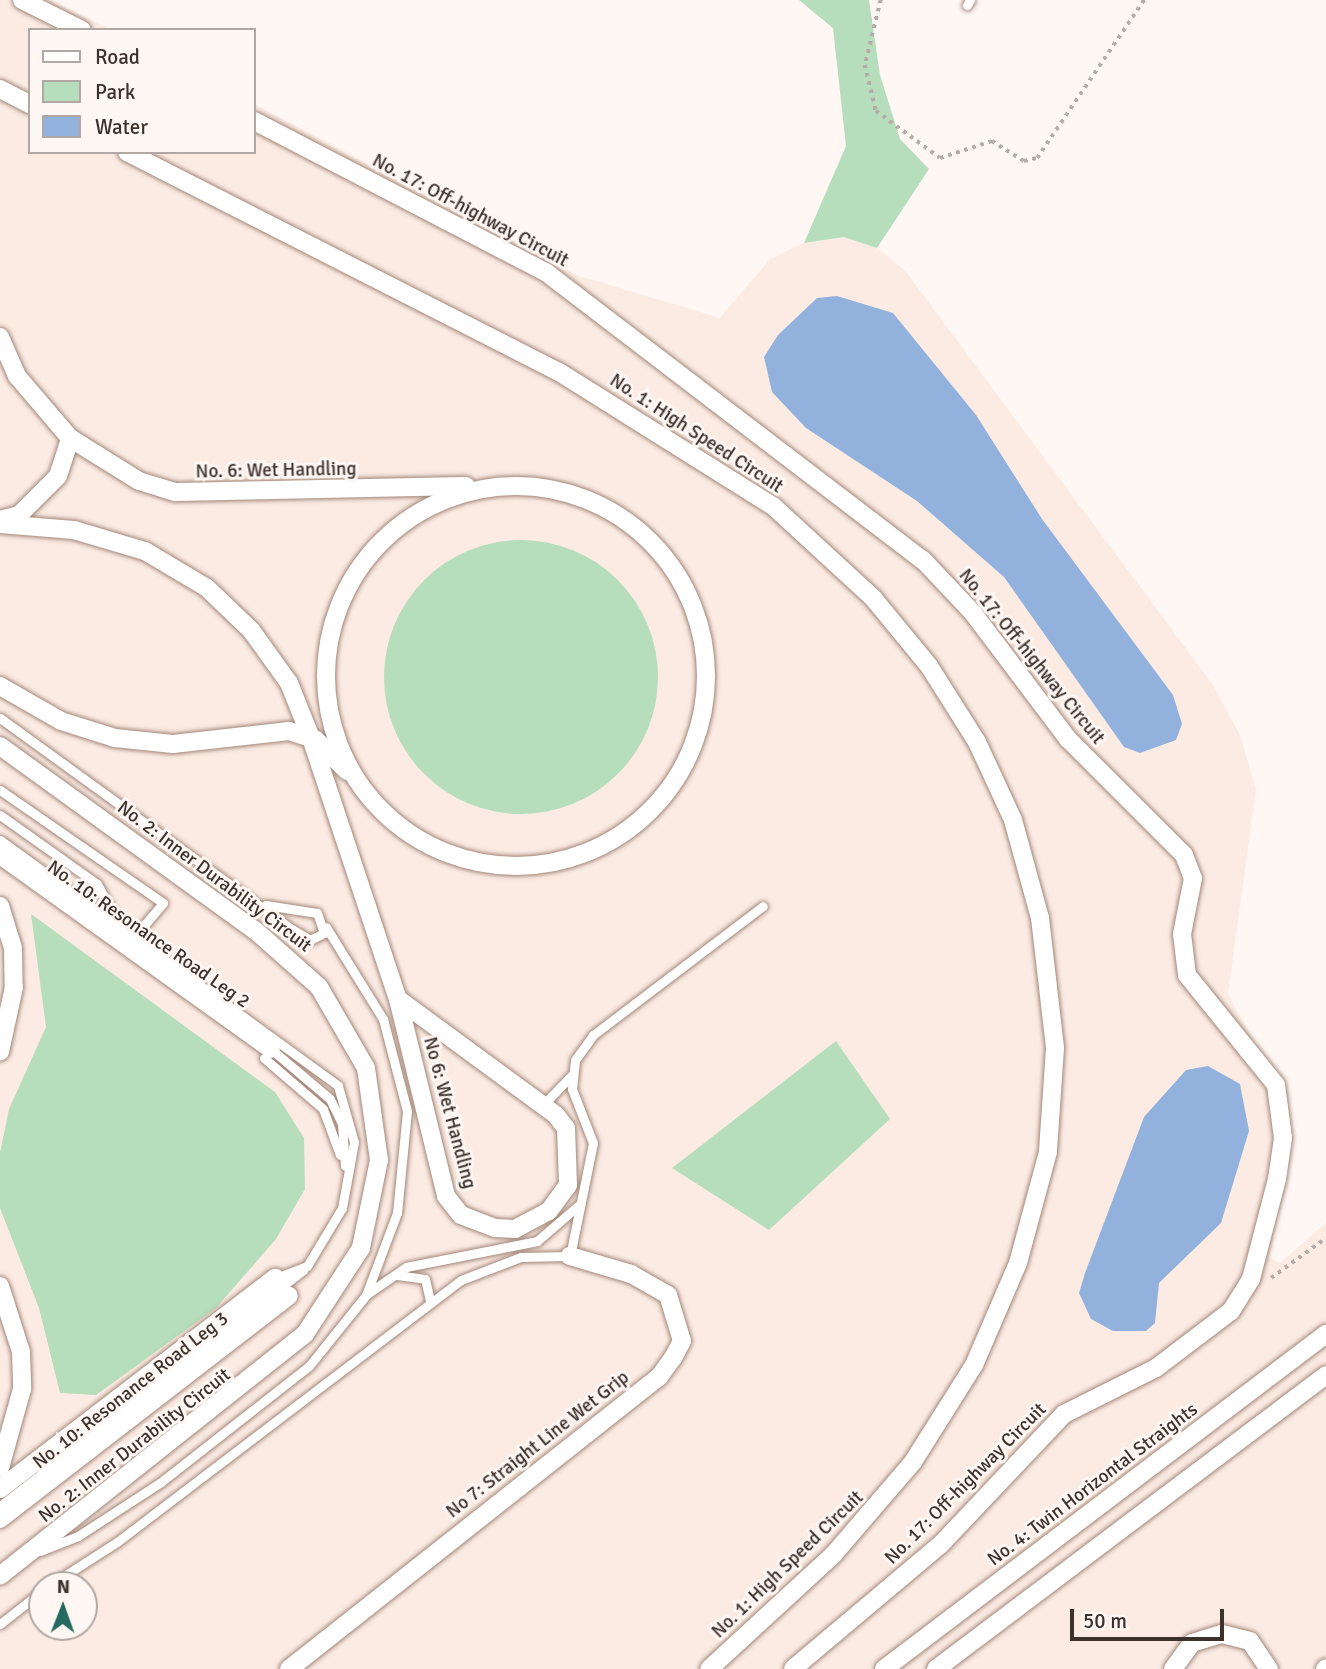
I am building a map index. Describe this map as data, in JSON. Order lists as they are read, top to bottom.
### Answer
{
  "streets": {
    "street": [
      "No. 17: Off-highway Circuit",
      "No. 1: High Speed Circuit",
      "No. 6: Wet Handling",
      "No. 2: Inner Durability Circuit",
      "No. 10: Resonance Road Leg 2",
      "No 6: Wet Handling",
      "No. 10: Resonance Road Leg 3",
      "No 7: Straight Line Wet Grip",
      "No. 4: Twin Horizontal Straights"
    ]
  },
  "legend": ["Road", "Park", "Water"],
  "scale_bar": "50 m",
  "north": "top"
}
